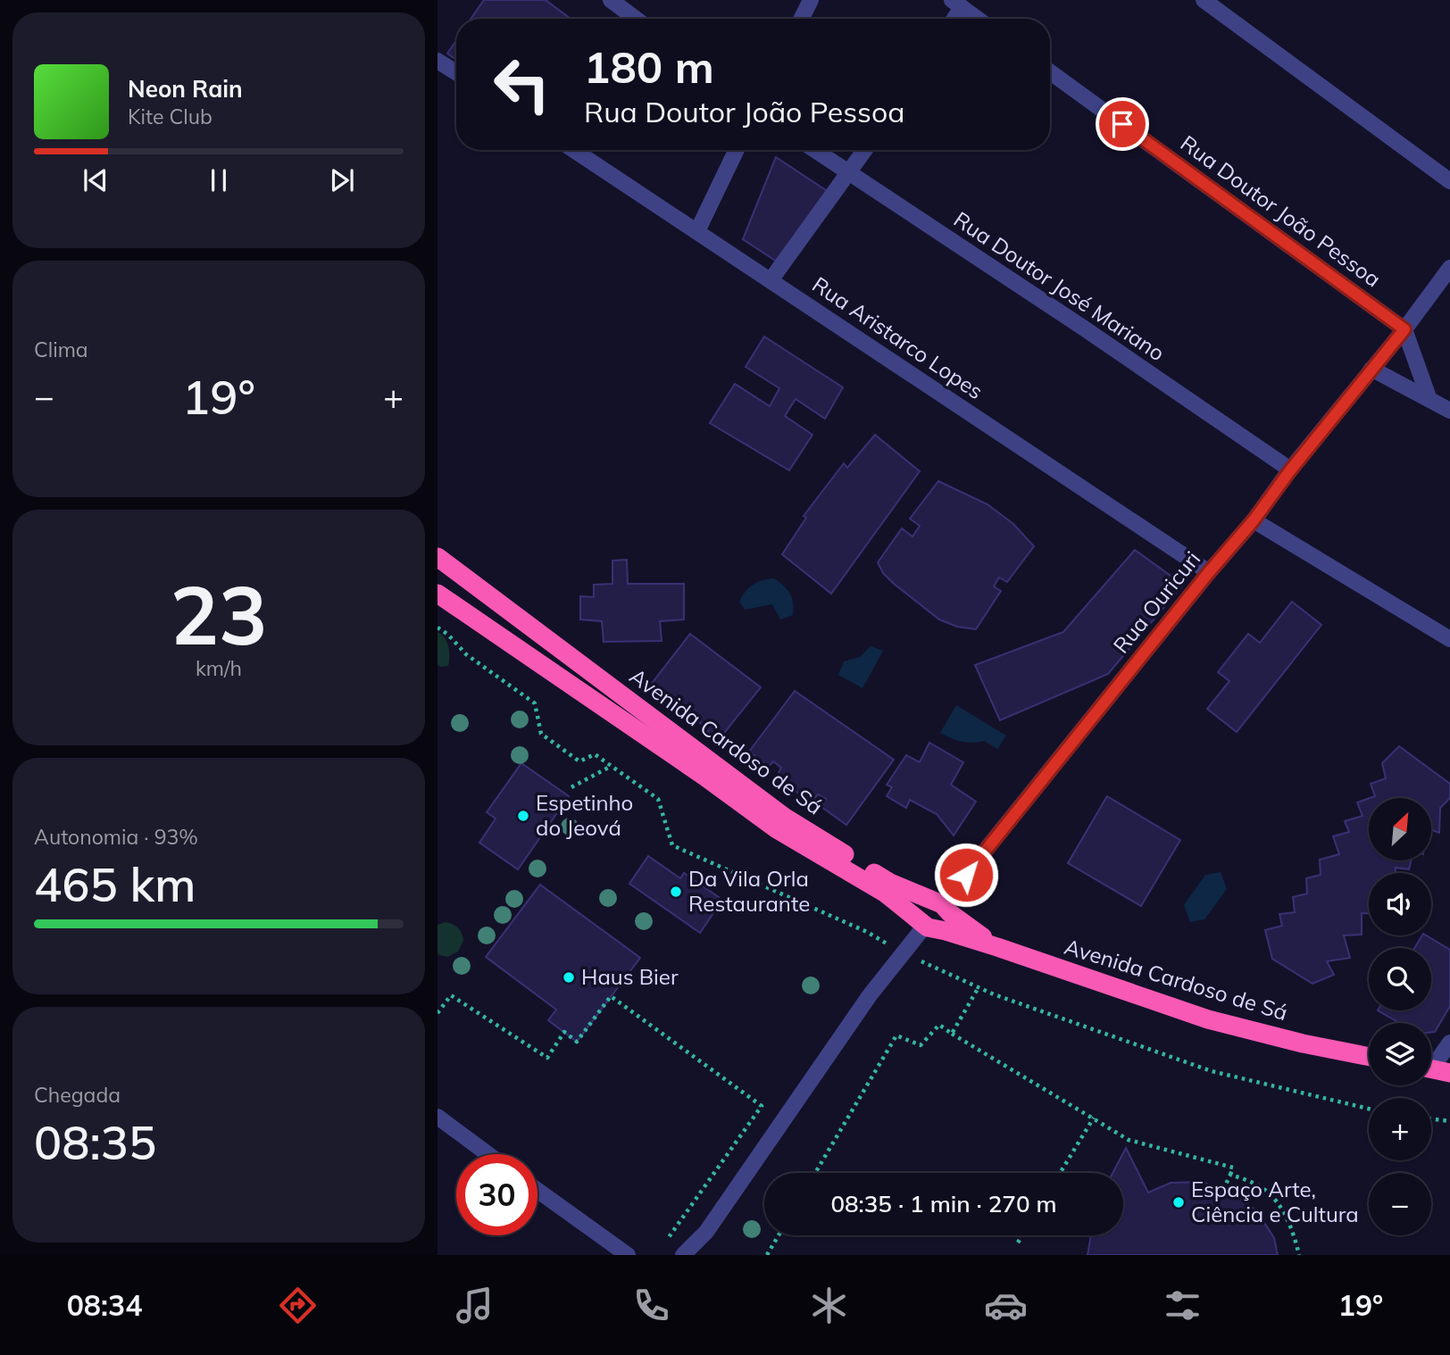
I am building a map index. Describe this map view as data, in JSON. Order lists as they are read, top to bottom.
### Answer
{
  "streets": {
    "highway": ["Avenida Cardoso de Sá"],
    "street": [
      "Rua Doutor João Pessoa",
      "Rua Doutor José Mariano",
      "Rua Aristarco Lopes",
      "Rua Ouricuri"
    ]
  },
  "crossings": [
    ["Rua Doutor João Pessoa", "Rua Ouricuri"],
    ["Rua Doutor José Mariano", "Rua Ouricuri"],
    ["Rua Aristarco Lopes", "Rua Ouricuri"],
    ["Rua Ouricuri", "Avenida Cardoso de Sá"]
  ],
  "places": [
    "Espetinho do Jeová",
    "Da Vila Orla Restaurante",
    "Haus Bier",
    "Espaço Arte, Ciência e Cultura"
  ],
  "north": "top right",
  "page": {
    "turn": ["180 m", "Rua Doutor João Pessoa"],
    "song": ["Neon Rain", "Kite Club"],
    "tile": [
      "Clima",
      ["23", "km/h"],
      ["Autonomia · 93%", "465 km"],
      ["Chegada", "08:35"]
    ],
    "heat": ["−", "19°", "+"],
    "map_buttons": ["+", "−"],
    "limit": "30",
    "trip": "08:35 · 1 min · 270 m",
    "tabs": ["08:34", "19°"]
  }
}
